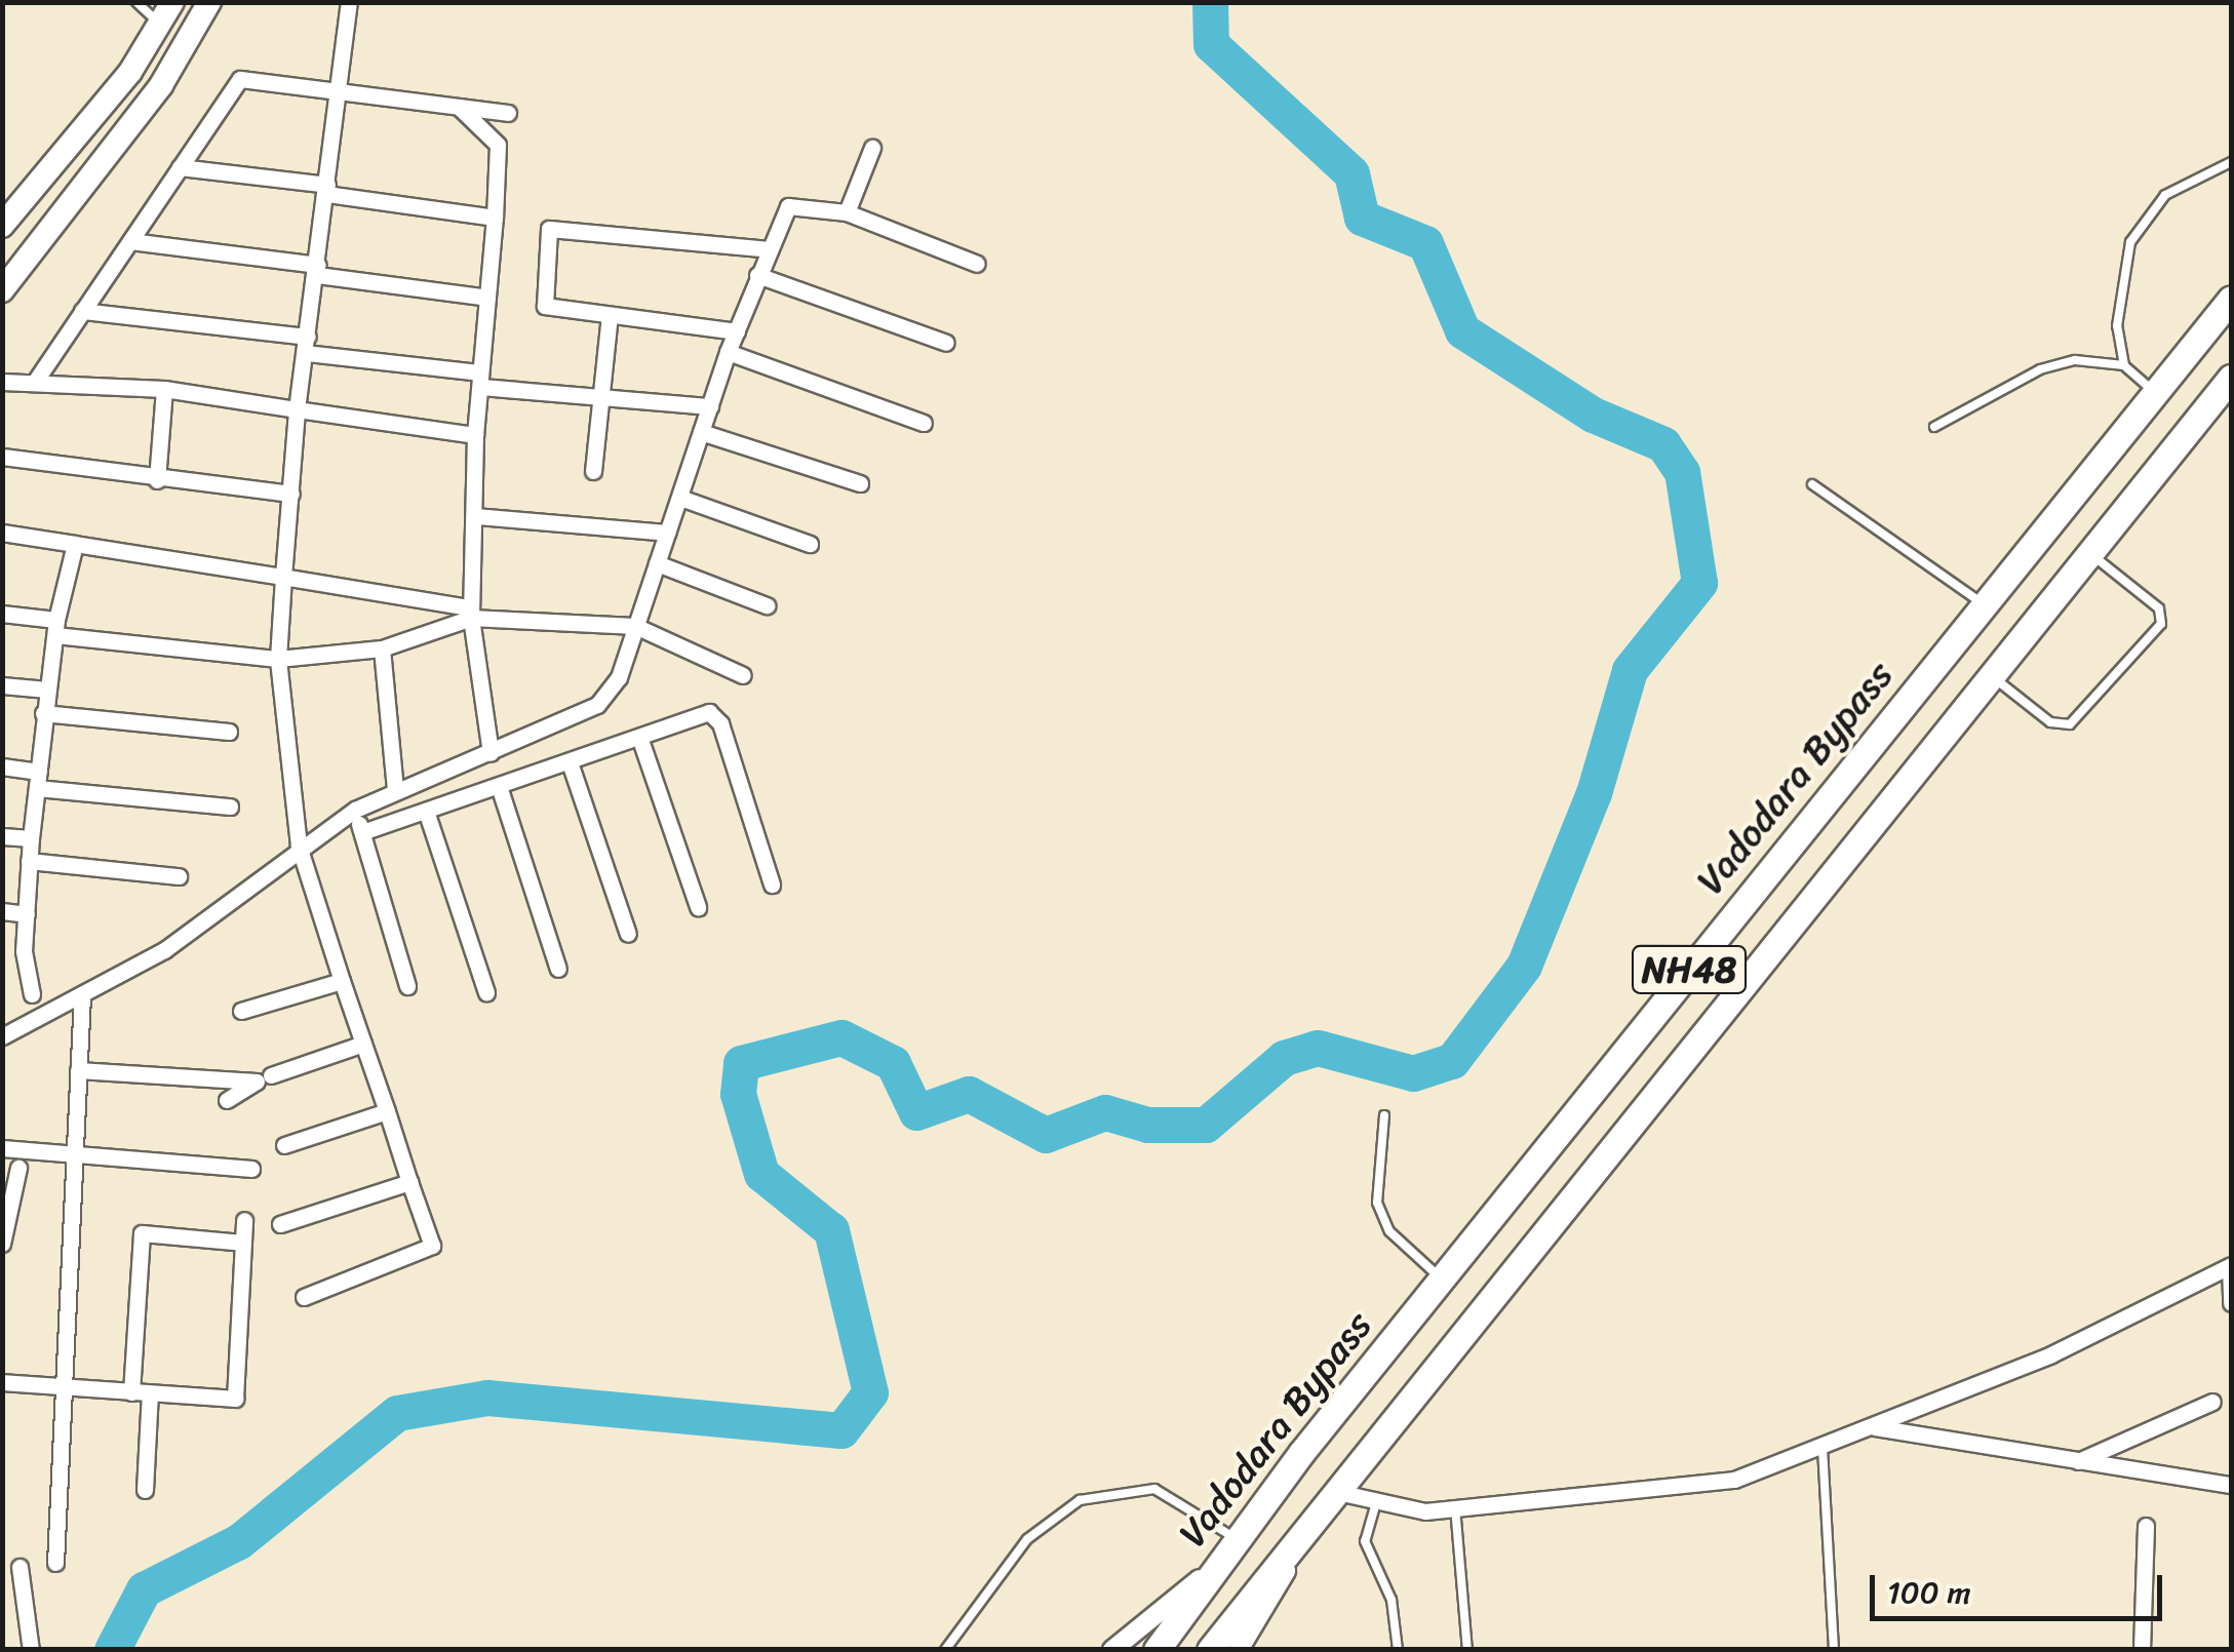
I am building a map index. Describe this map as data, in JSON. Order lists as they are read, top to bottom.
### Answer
{
  "streets": {
    "highway": ["Vadodara Bypass", "NH48"]
  },
  "scale_bar": "100 m"
}
